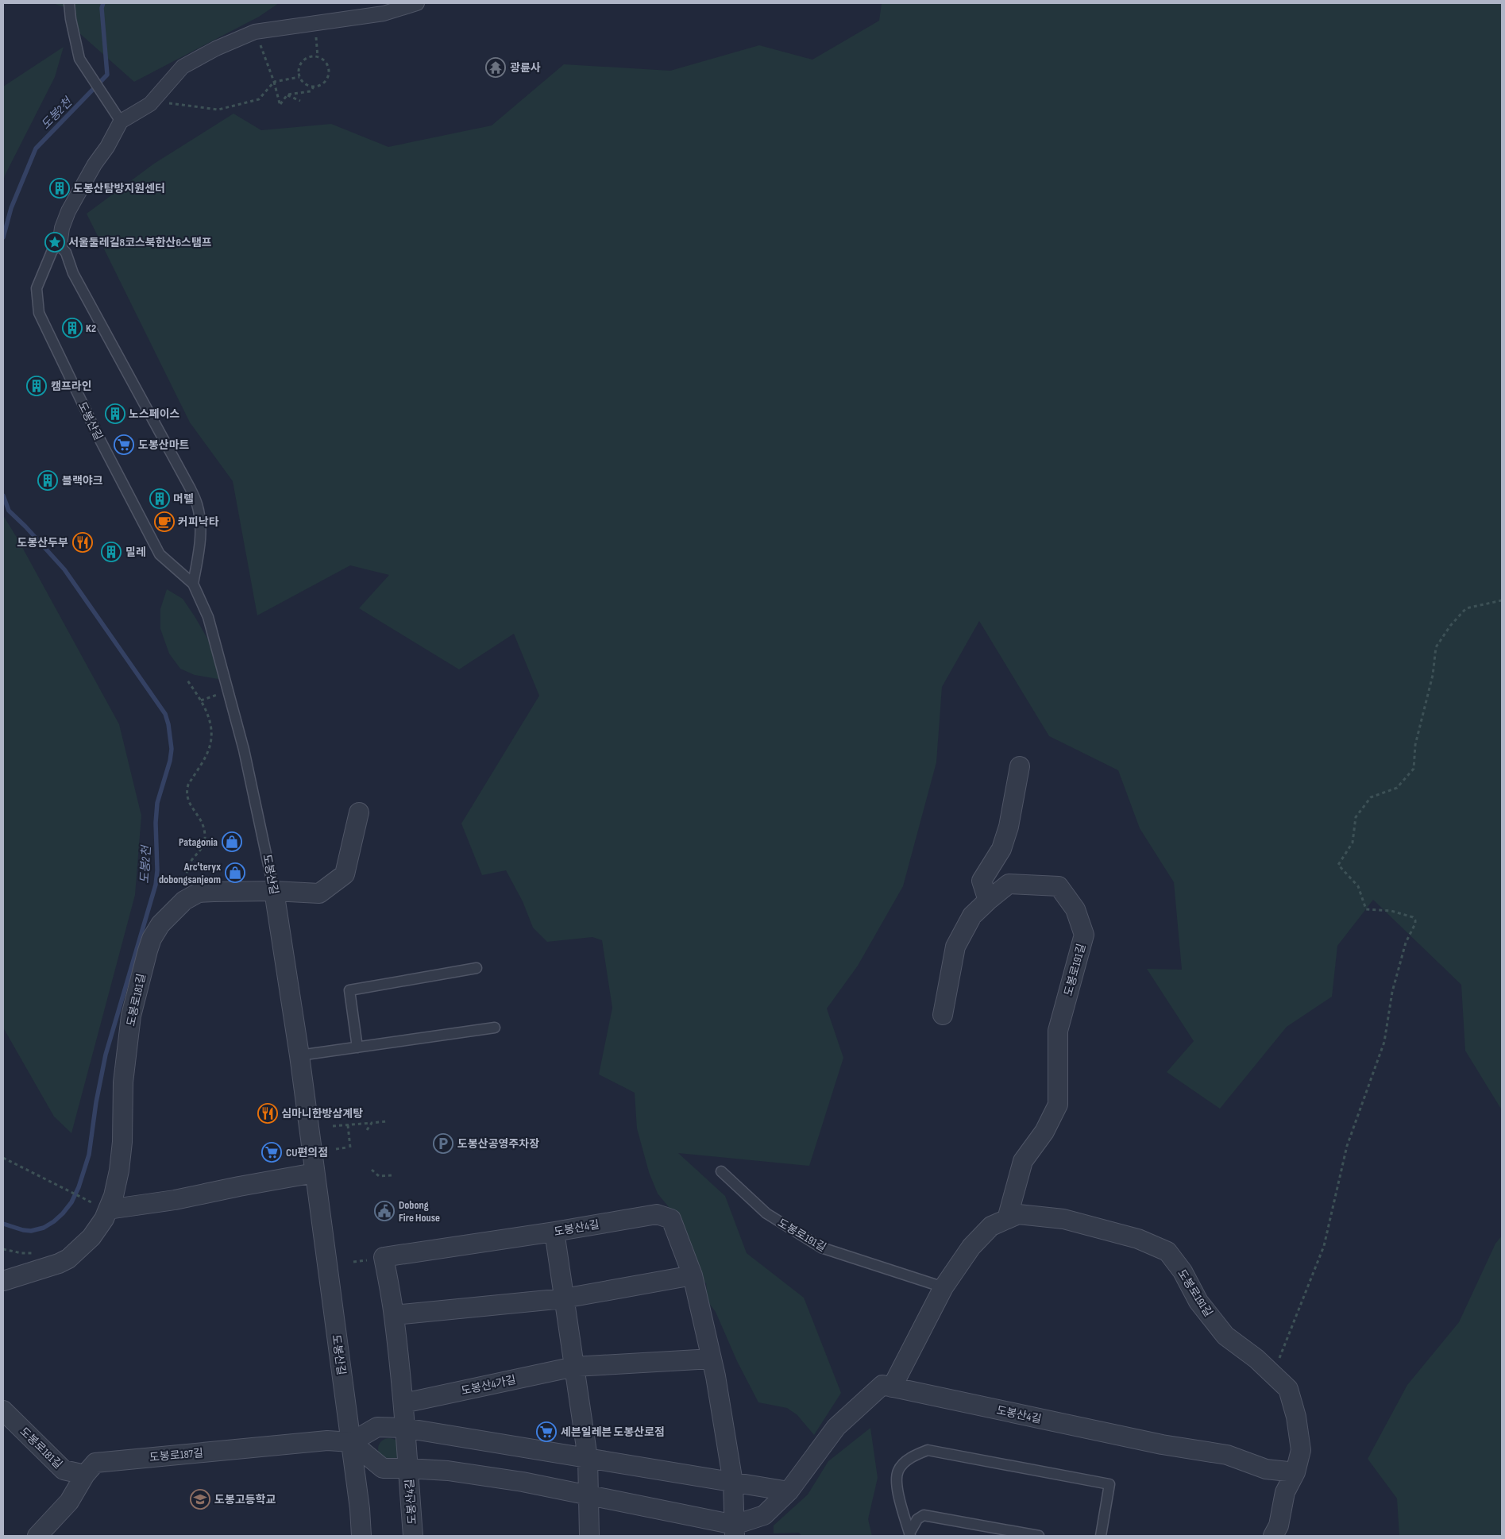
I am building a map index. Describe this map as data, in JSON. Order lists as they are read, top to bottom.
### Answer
{
  "streets": {
    "street": [
      "도봉산길",
      "도봉로191길",
      "도봉로181길",
      "도봉산4길",
      "도봉산4가길",
      "도봉로187길"
    ]
  },
  "crossings": [
    ["도봉산길", "도봉로181길"],
    ["도봉산길", "도봉산4길"],
    ["도봉산길", "도봉로187길"],
    ["도봉로191길", "도봉산4길"],
    ["도봉로181길", "도봉로187길"],
    ["도봉산4길", "도봉산4가길"],
    ["도봉산4길", "도봉로187길"]
  ],
  "water": ["도봉2천"],
  "places": {
    "temple": ["광륜사"],
    "building": [
      "도봉산탐방지원센터",
      "K2",
      "캠프라인",
      "노스페이스",
      "블랙야크",
      "머렐",
      "밀레"
    ],
    "place": ["서울둘레길8코스북한산6스탬프"],
    "supermarket": ["도봉산마트", "CU편의점", "세븐일레븐 도봉산로점"],
    "cafe": ["커피낙타"],
    "restaurant": ["도봉산두부", "심마니한방삼계탕"],
    "shop": ["Patagonia", "Arc'teryx dobongsanjeom"],
    "parking": ["도봉산공영주차장"],
    "public building": ["Dobong Fire House"],
    "school or university": ["도봉고등학교"]
  }
}
